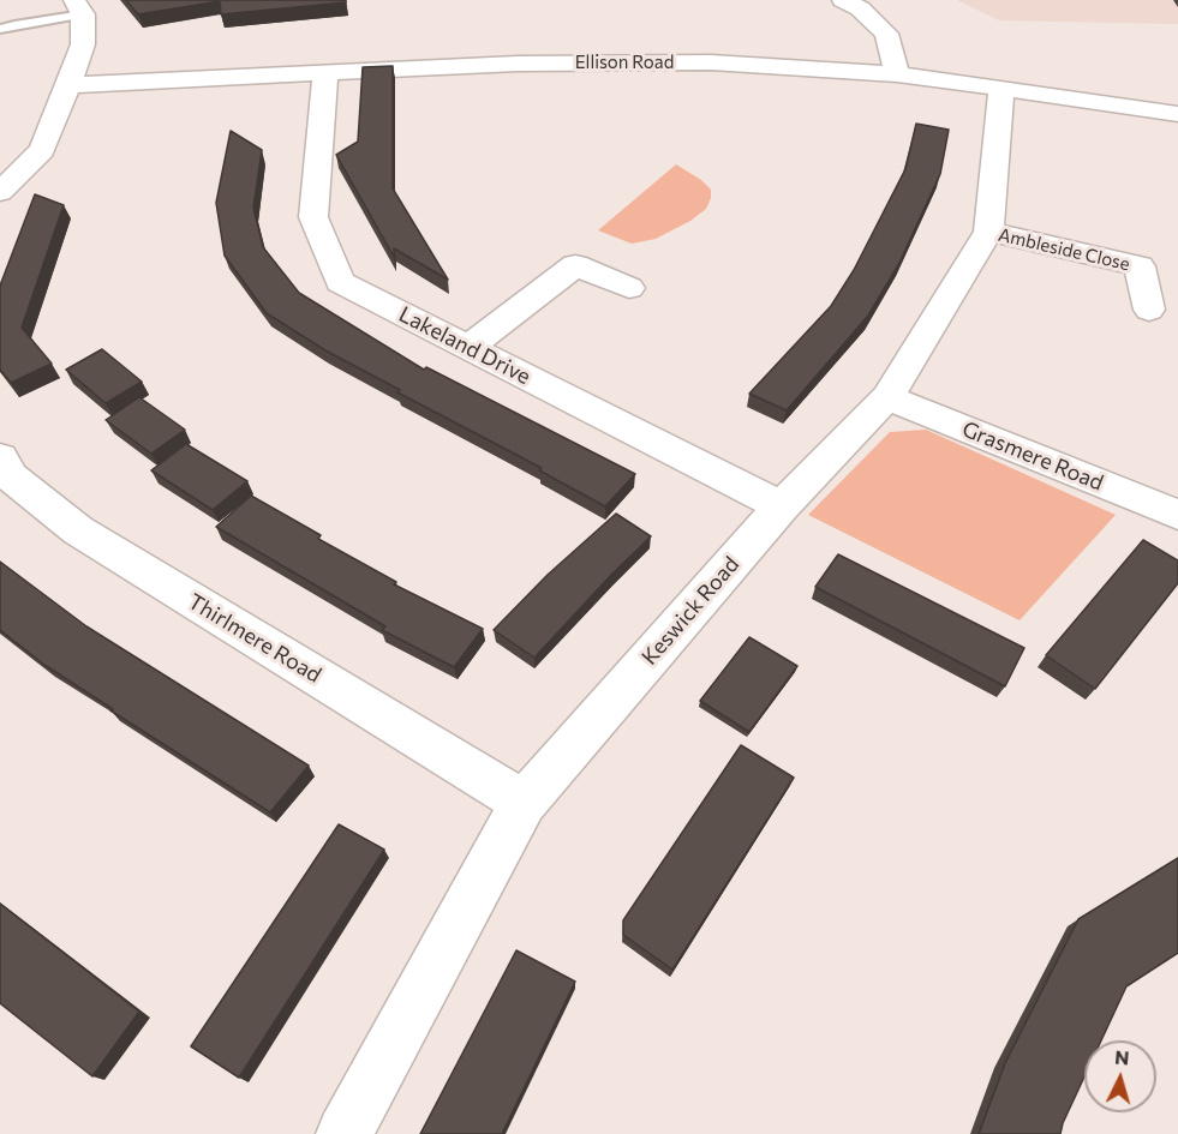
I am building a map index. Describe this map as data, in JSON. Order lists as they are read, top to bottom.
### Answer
{
  "streets": {
    "street": [
      "Ellison Road",
      "Ambleside Close",
      "Lakeland Drive",
      "Grasmere Road",
      "Keswick Road",
      "Thirlmere Road"
    ]
  },
  "crossings": [
    ["Ellison Road", "Lakeland Drive"],
    ["Ellison Road", "Keswick Road"],
    ["Ambleside Close", "Keswick Road"],
    ["Lakeland Drive", "Keswick Road"],
    ["Grasmere Road", "Keswick Road"],
    ["Keswick Road", "Thirlmere Road"]
  ],
  "north": "top"
}
